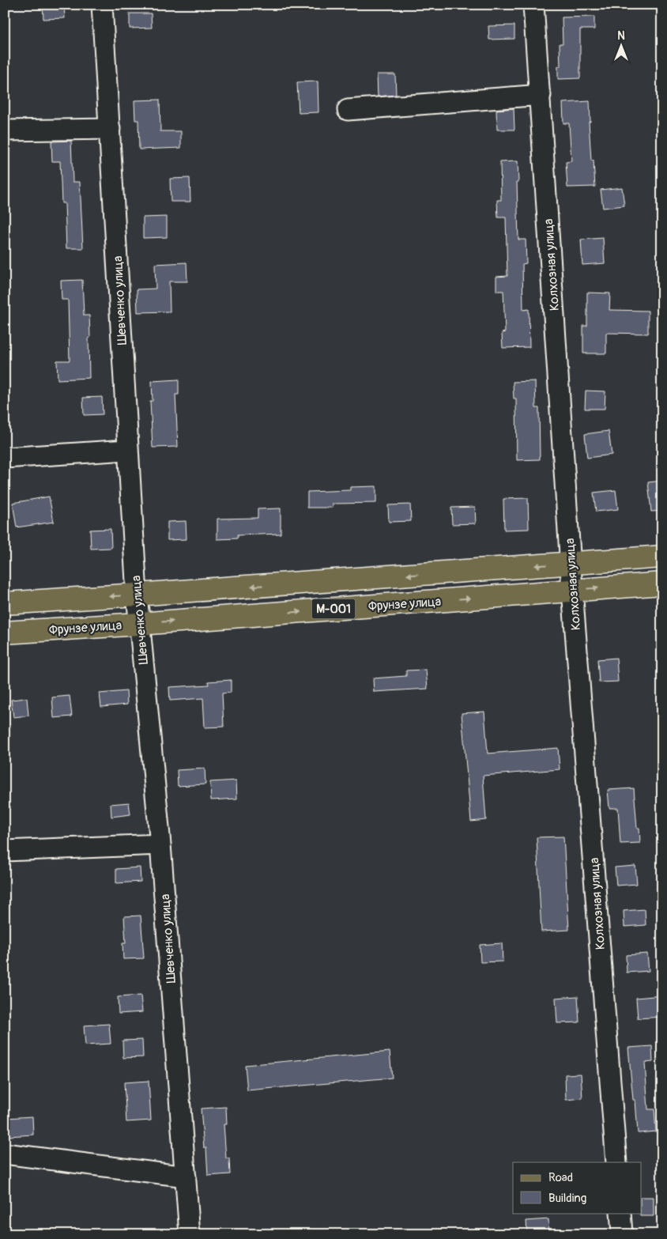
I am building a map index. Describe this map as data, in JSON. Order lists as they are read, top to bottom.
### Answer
{
  "streets": {
    "main road": ["Фрунзе улица", "M-001"],
    "street": ["Колхозная улица", "Шевченко улица"]
  },
  "crossings": [
    ["Колхозная улица", "Фрунзе улица"],
    ["Колхозная улица", "M-001"],
    ["Шевченко улица", "Фрунзе улица"],
    ["Шевченко улица", "M-001"]
  ],
  "legend": ["Road", "Building"],
  "north": "top"
}
